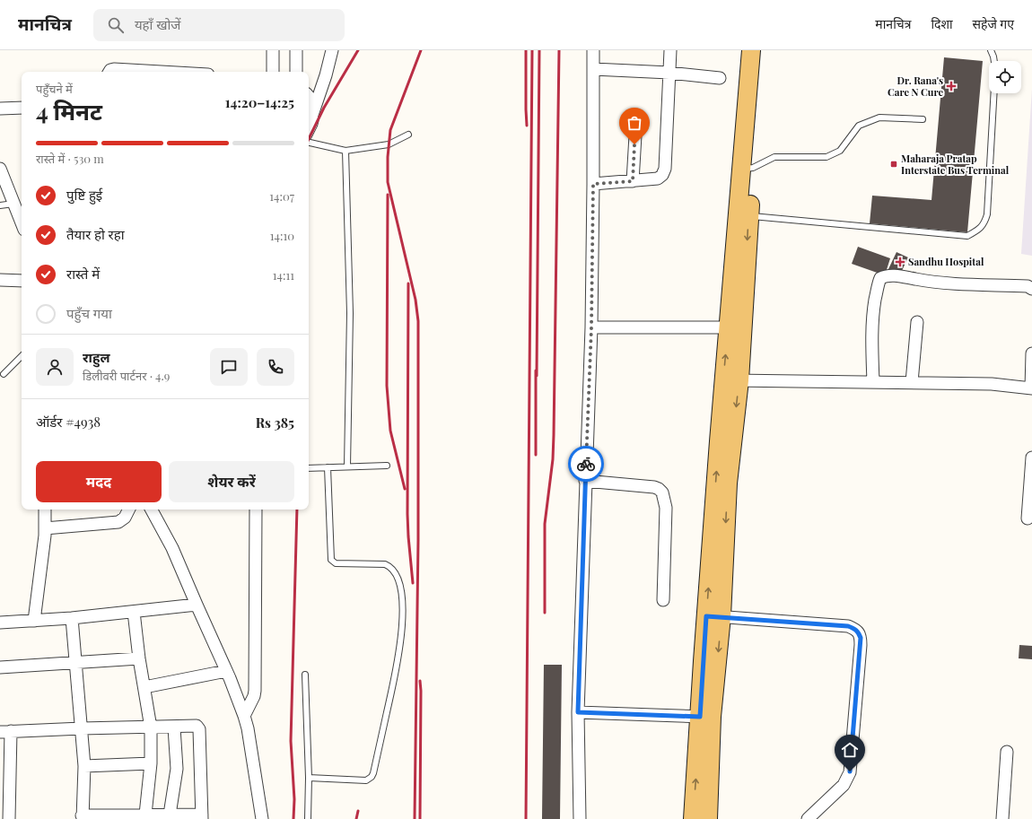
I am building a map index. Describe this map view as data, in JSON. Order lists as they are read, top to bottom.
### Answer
{
  "places": {
    "health": ["Dr. Rana's Care N Cure", "Sandhu Hospital"],
    "transit": ["Maharaja Pratap Interstate Bus Terminal"]
  },
  "page": {
    "header": "मानचित्र",
    "search": "यहाँ खोजें",
    "nav": ["मानचित्र", "दिशा", "सहेजे गए"],
    "heading": ["4 मिनट", "पहुँचने में", "14:20–14:25"],
    "panel": [
      "राहुल",
      "डिलीवरी पार्टनर · 4.9",
      "ऑर्डर #4938",
      "Rs 385"
    ],
    "bar": "रास्ते में · 530 m",
    "list": [
      ["पुष्टि हुई", "14:07"],
      ["तैयार हो रहा", "14:10"],
      ["रास्ते में", "14:11"],
      "पहुँच गया"
    ],
    "buttons": ["मदद", "शेयर करें"]
  }
}
